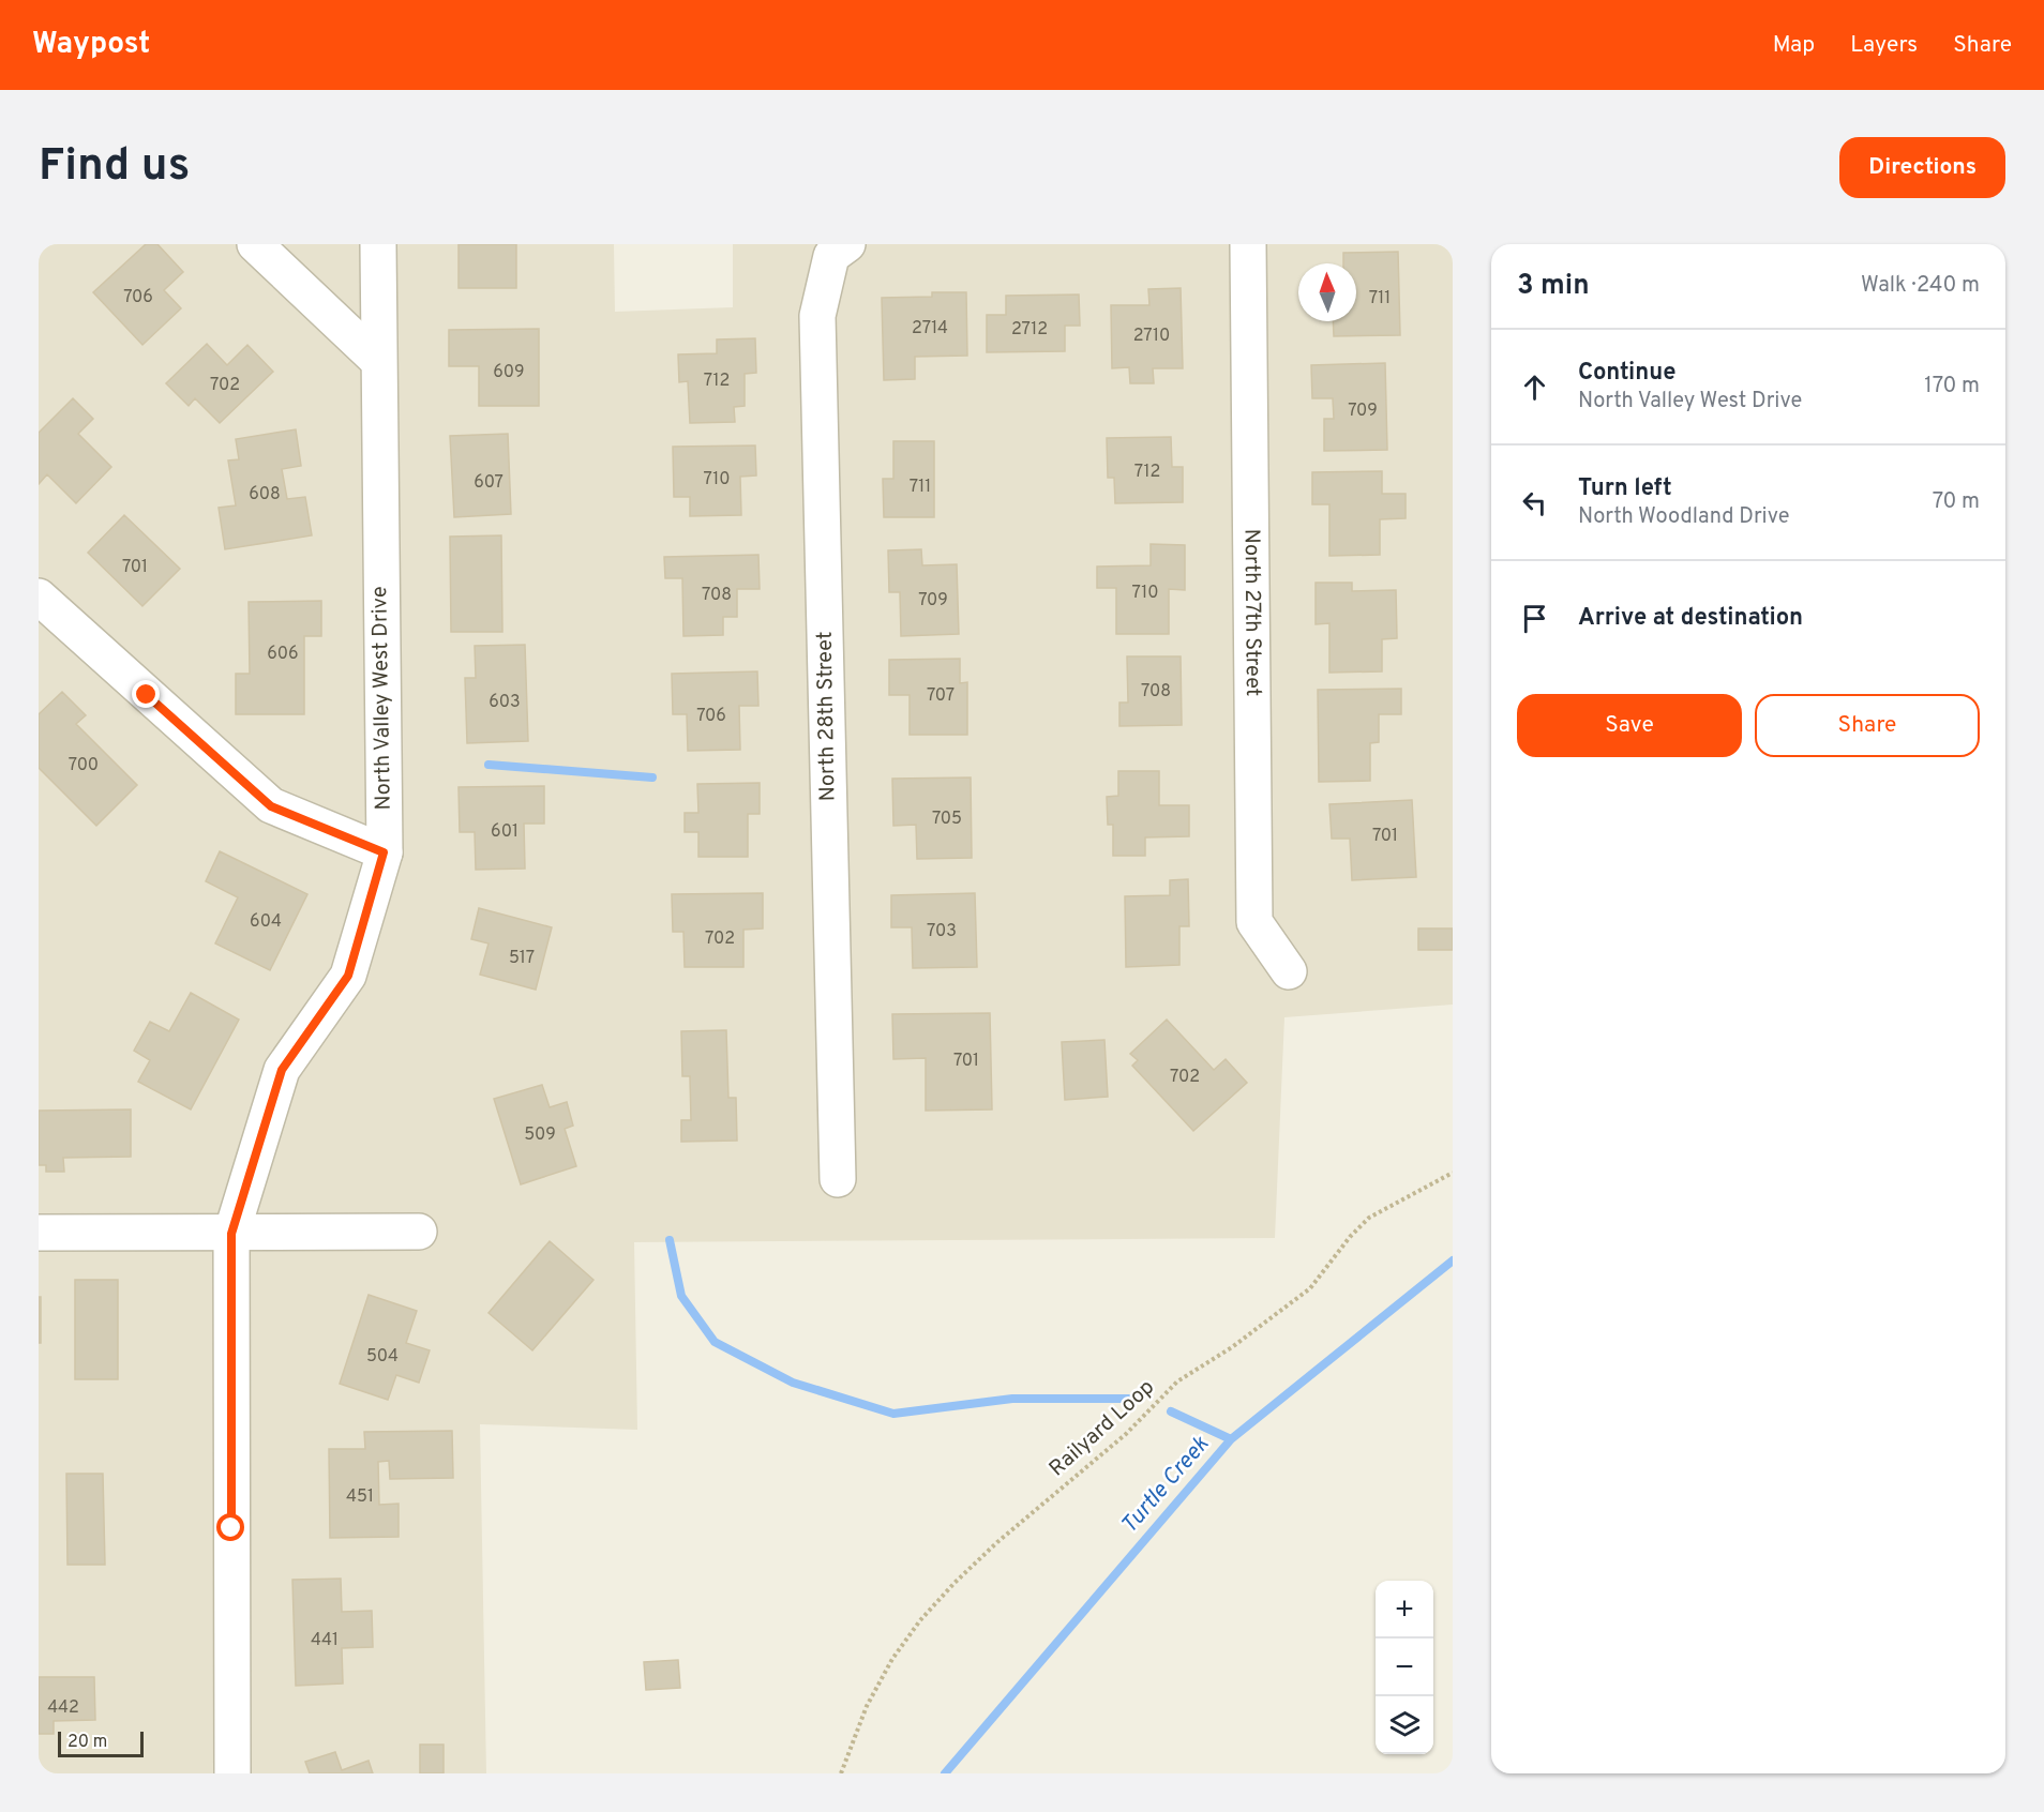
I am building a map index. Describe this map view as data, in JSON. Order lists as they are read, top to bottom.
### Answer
{
  "streets": {
    "street": ["North 27th Street", "North Valley West Drive", "North 28th Street"],
    "path": ["Railyard Loop"]
  },
  "water": ["Turtle Creek"],
  "house_numbers": [
    "706",
    "711",
    "2714",
    "2712",
    "2710",
    "609",
    "712",
    "702",
    "709",
    "712",
    "710",
    "607",
    "711",
    "608",
    "701",
    "710",
    "708",
    "709",
    "606",
    "708",
    "707",
    "603",
    "706",
    "700",
    "705",
    "601",
    "701",
    "604",
    "703",
    "702",
    "517",
    "701",
    "702",
    "509",
    "504",
    "451",
    "441",
    "442"
  ],
  "scale_bar": "20 m",
  "north": "top",
  "page": {
    "header": "Waypost",
    "nav": ["Map", "Layers", "Share"],
    "buttons": [
      "Directions",
      ["Save", "Share"]
    ],
    "title": "Find us",
    "heading": ["3 min", "Walk · 240 m"],
    "list": [
      ["Continue", "North Valley West Drive", "170 m"],
      ["Turn left", "North Woodland Drive", "70 m"],
      "Arrive at destination"
    ],
    "map_buttons": ["+", "−"],
    "scale": "20 m"
  }
}
